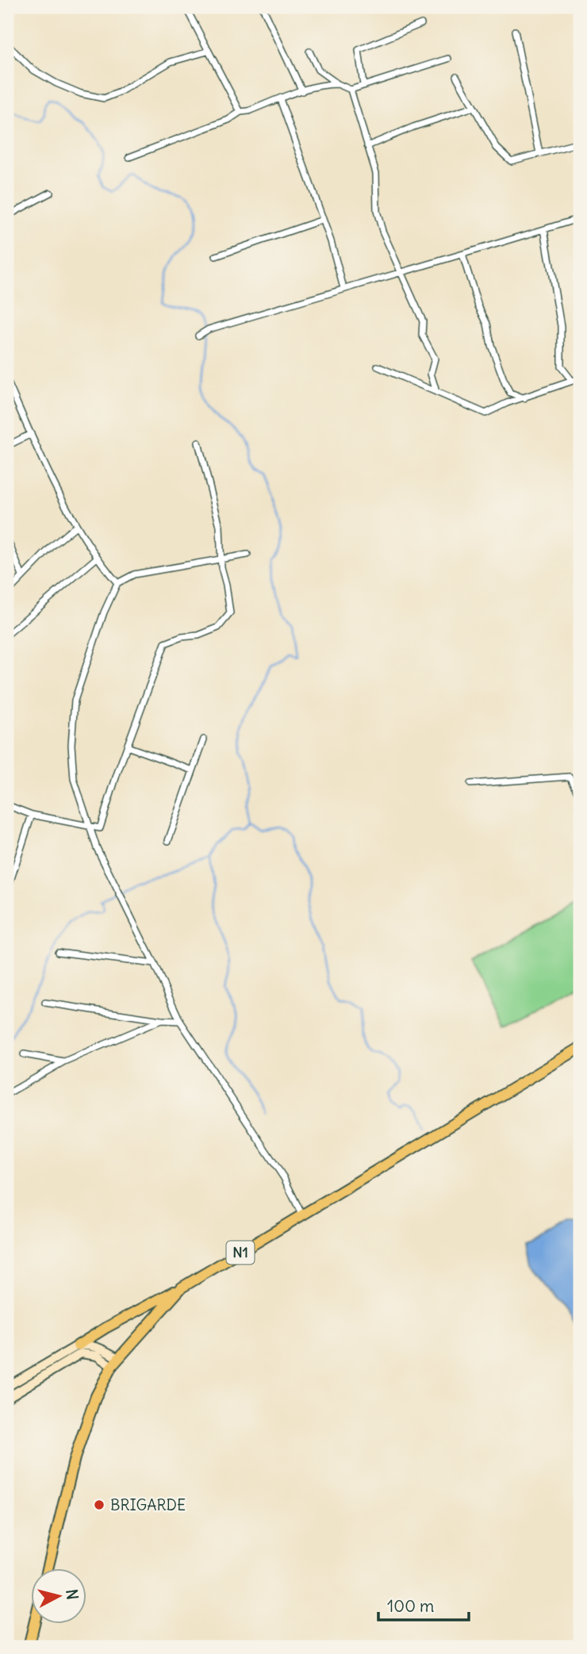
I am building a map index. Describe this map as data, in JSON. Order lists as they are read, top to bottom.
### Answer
{
  "streets": {
    "highway": ["N1"]
  },
  "places": ["BRIGARDE"],
  "scale_bar": "100 m",
  "north": "right"
}
